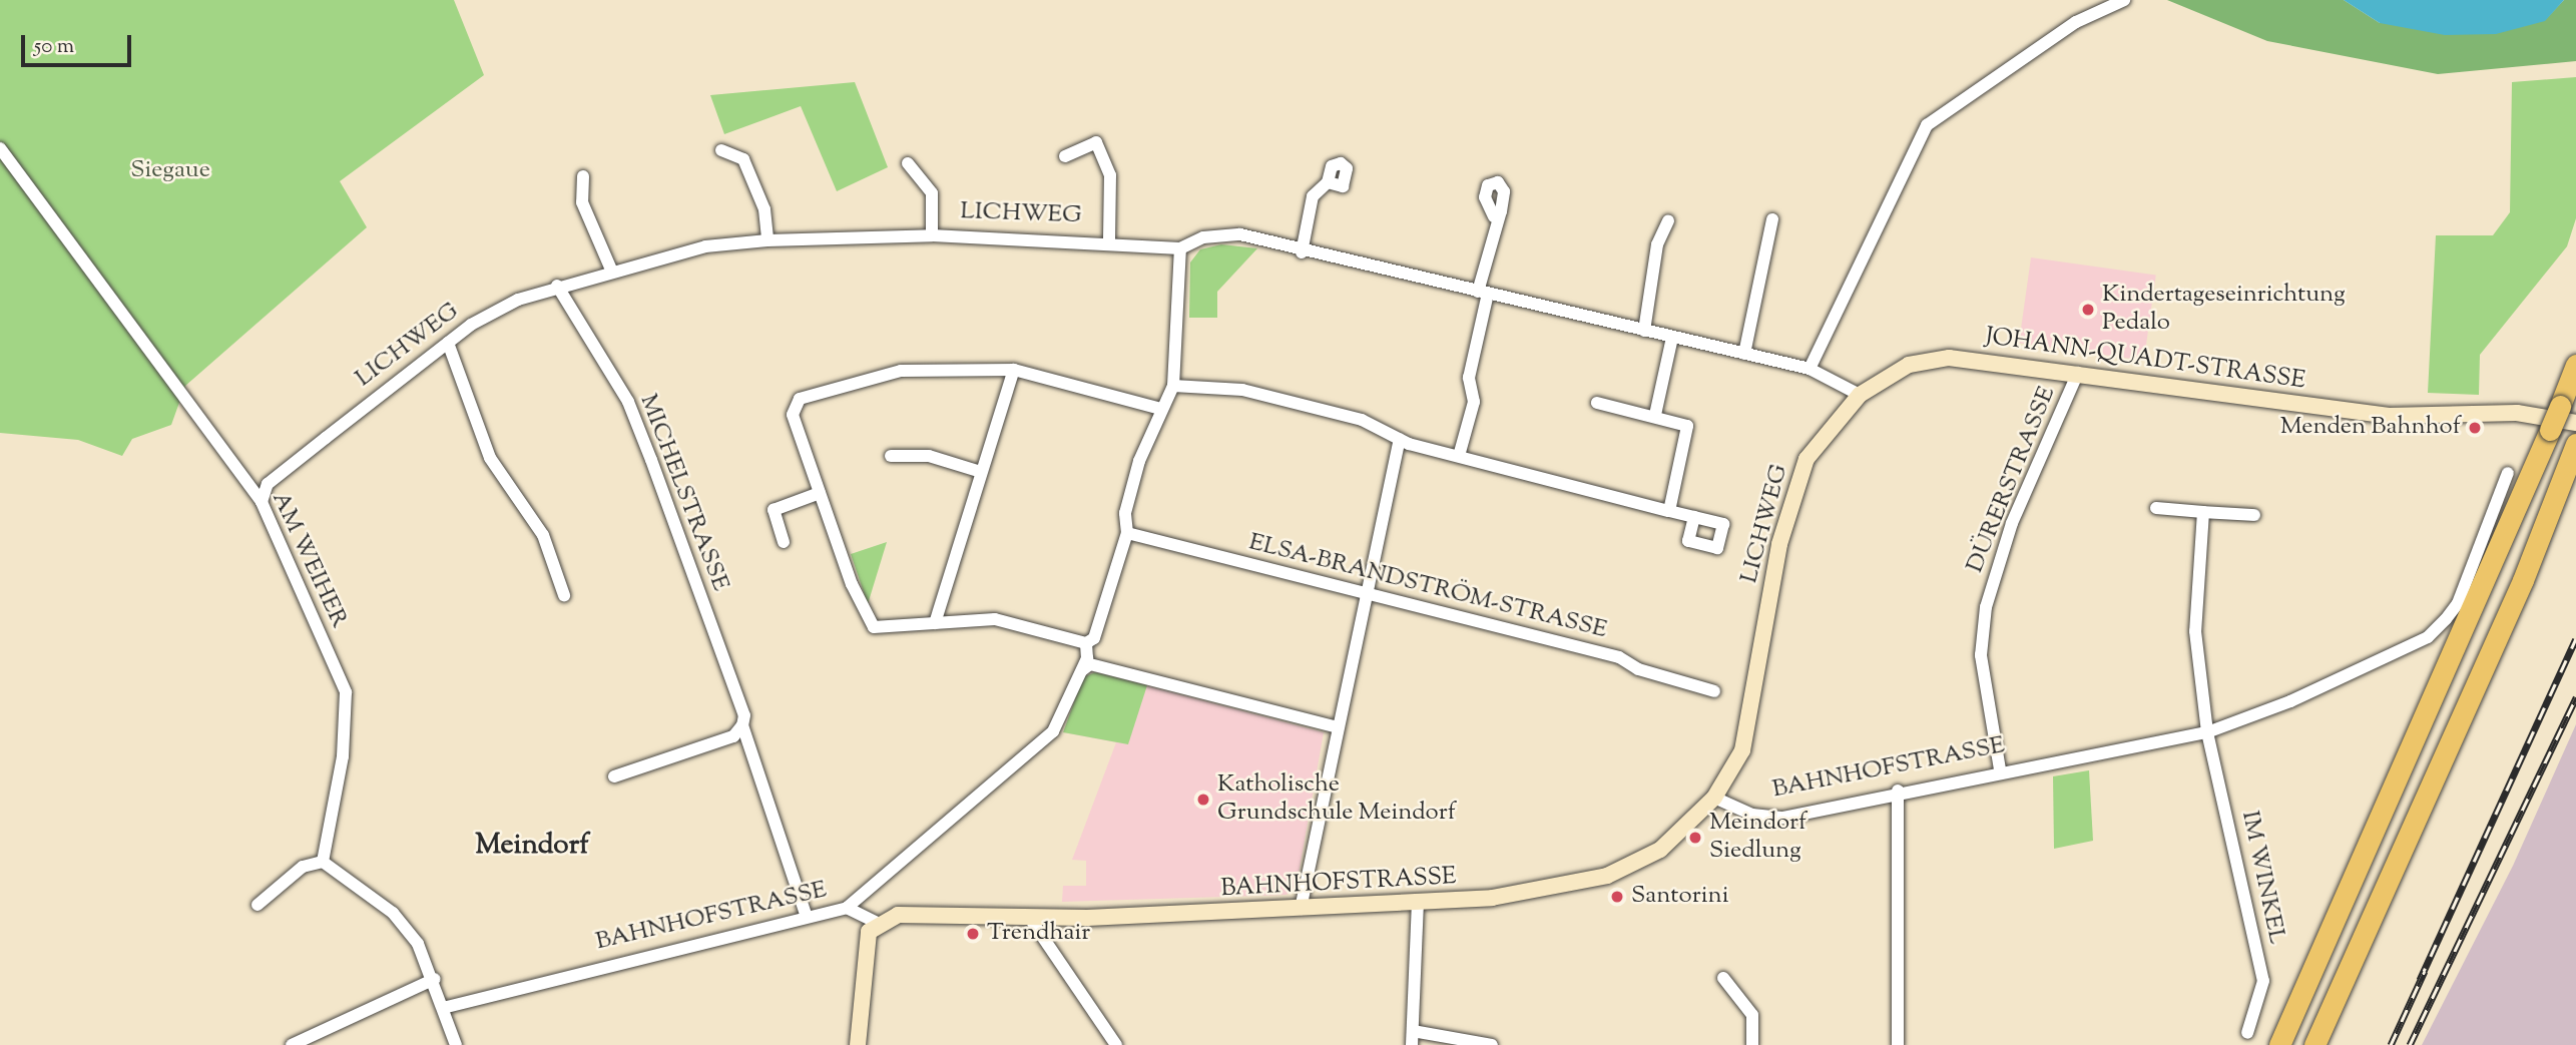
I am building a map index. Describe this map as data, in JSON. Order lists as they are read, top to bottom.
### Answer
{
  "streets": {
    "main road": ["LICHWEG", "JOHANN-QUADT-STRASSE", "BAHNHOFSTRASSE"],
    "street": [
      "DÜRERSTRASSE",
      "MICHELSTRASSE",
      "AM WEIHER",
      "ELSA-BRANDSTRÖM-STRASSE",
      "IM WINKEL"
    ]
  },
  "crossings": [
    ["LICHWEG", "JOHANN-QUADT-STRASSE"],
    ["LICHWEG", "MICHELSTRASSE"],
    ["LICHWEG", "AM WEIHER"],
    ["LICHWEG", "BAHNHOFSTRASSE"],
    ["JOHANN-QUADT-STRASSE", "DÜRERSTRASSE"],
    ["DÜRERSTRASSE", "BAHNHOFSTRASSE"],
    ["MICHELSTRASSE", "BAHNHOFSTRASSE"],
    ["BAHNHOFSTRASSE", "IM WINKEL"]
  ],
  "districts": ["Meindorf"],
  "parks": ["Siegaue"],
  "places": [
    "Kindertageseinrichtung Pedalo",
    "Menden Bahnhof",
    "Katholische Grundschule Meindorf",
    "Meindorf Siedlung",
    "Santorini",
    "Trendhair"
  ],
  "scale_bar": "50 m"
}
